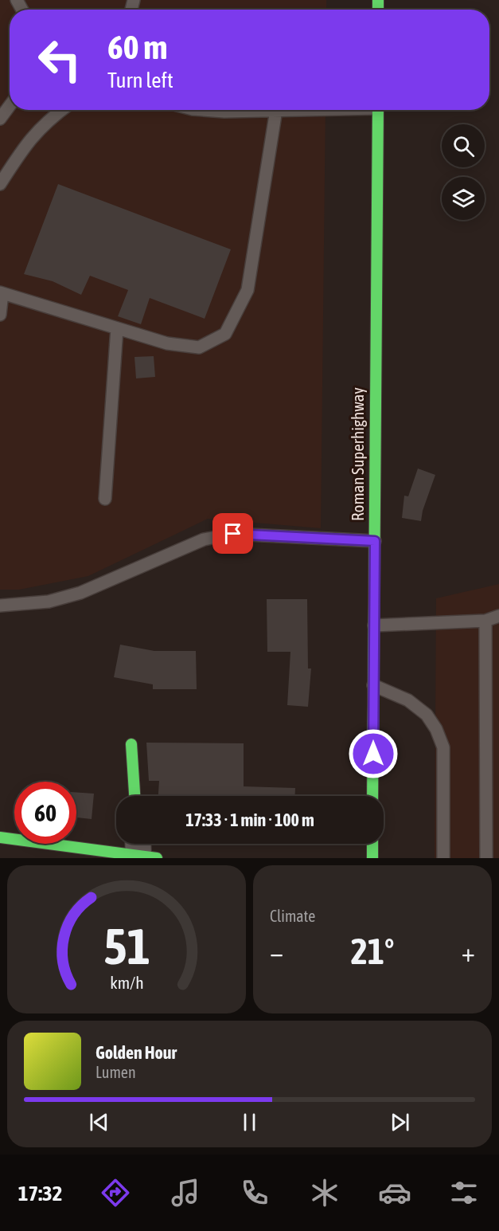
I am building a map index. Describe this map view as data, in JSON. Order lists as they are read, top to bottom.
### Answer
{
  "streets": {
    "main road": ["Roman Superhighway"]
  },
  "page": {
    "turn": ["60 m", "Turn left"],
    "limit": "60",
    "trip": "17:33 · 1 min · 100 m",
    "tile": "Climate",
    "heat": ["−", "21°", "+"],
    "song": ["Golden Hour", "Lumen"],
    "tabs": "17:32",
    "gauge": ["51", "km/h"]
  }
}
